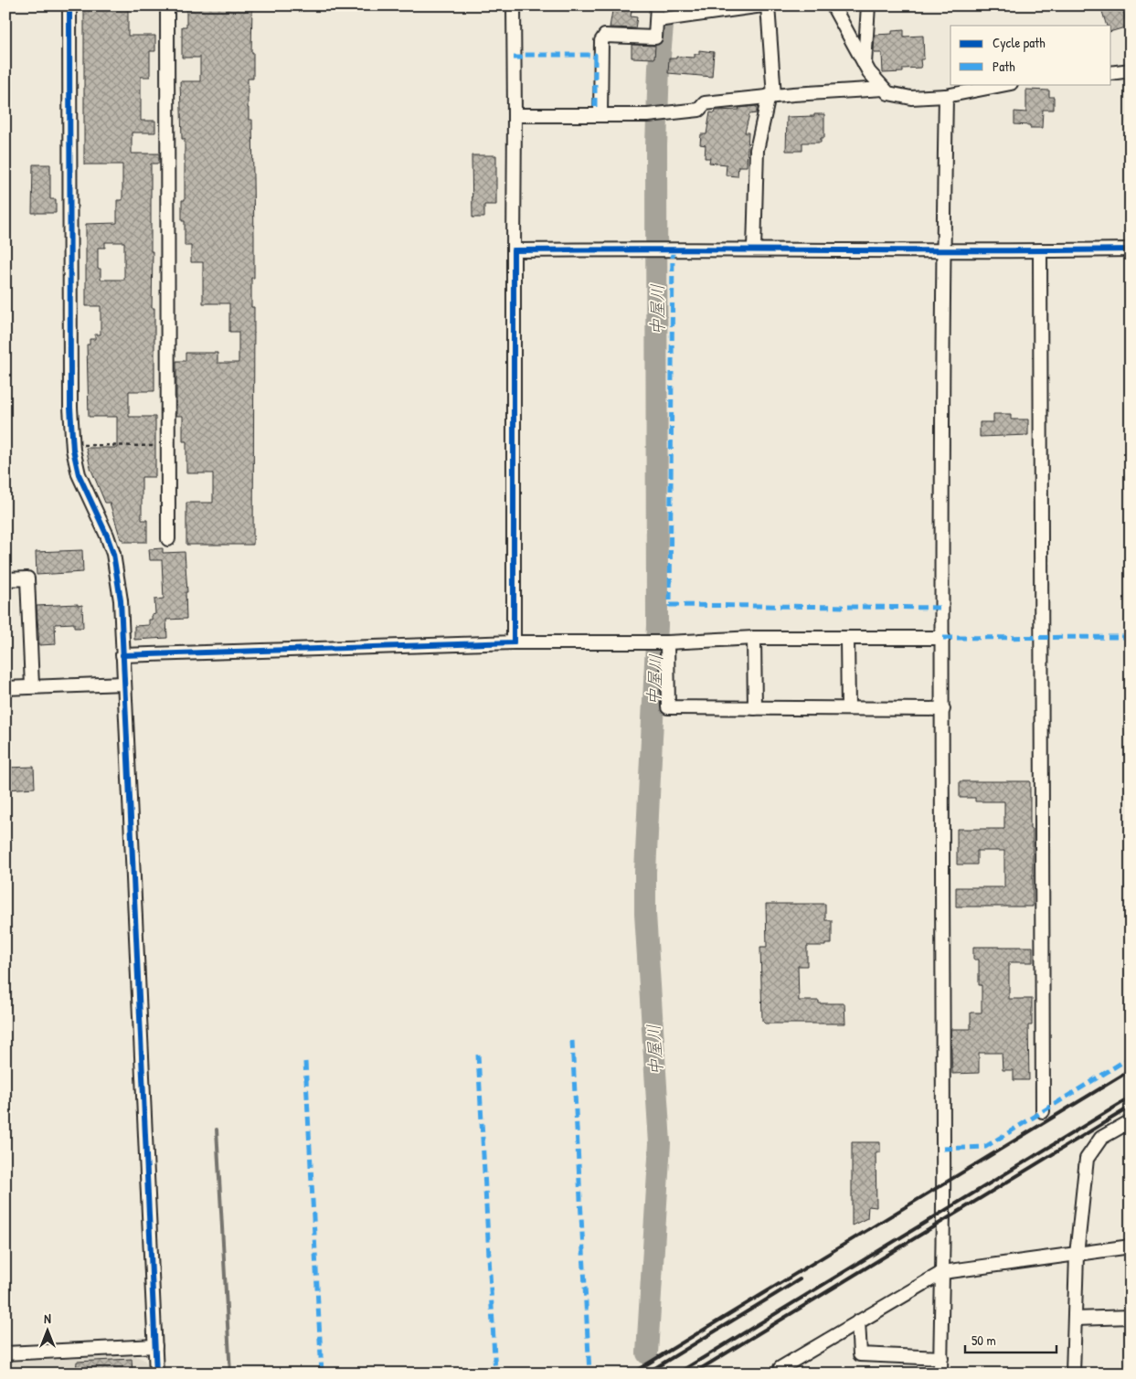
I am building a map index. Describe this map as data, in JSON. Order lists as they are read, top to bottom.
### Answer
{
  "water": ["中屋川"],
  "legend": ["Cycle path", "Path"],
  "scale_bar": "50 m",
  "north": "top"
}
